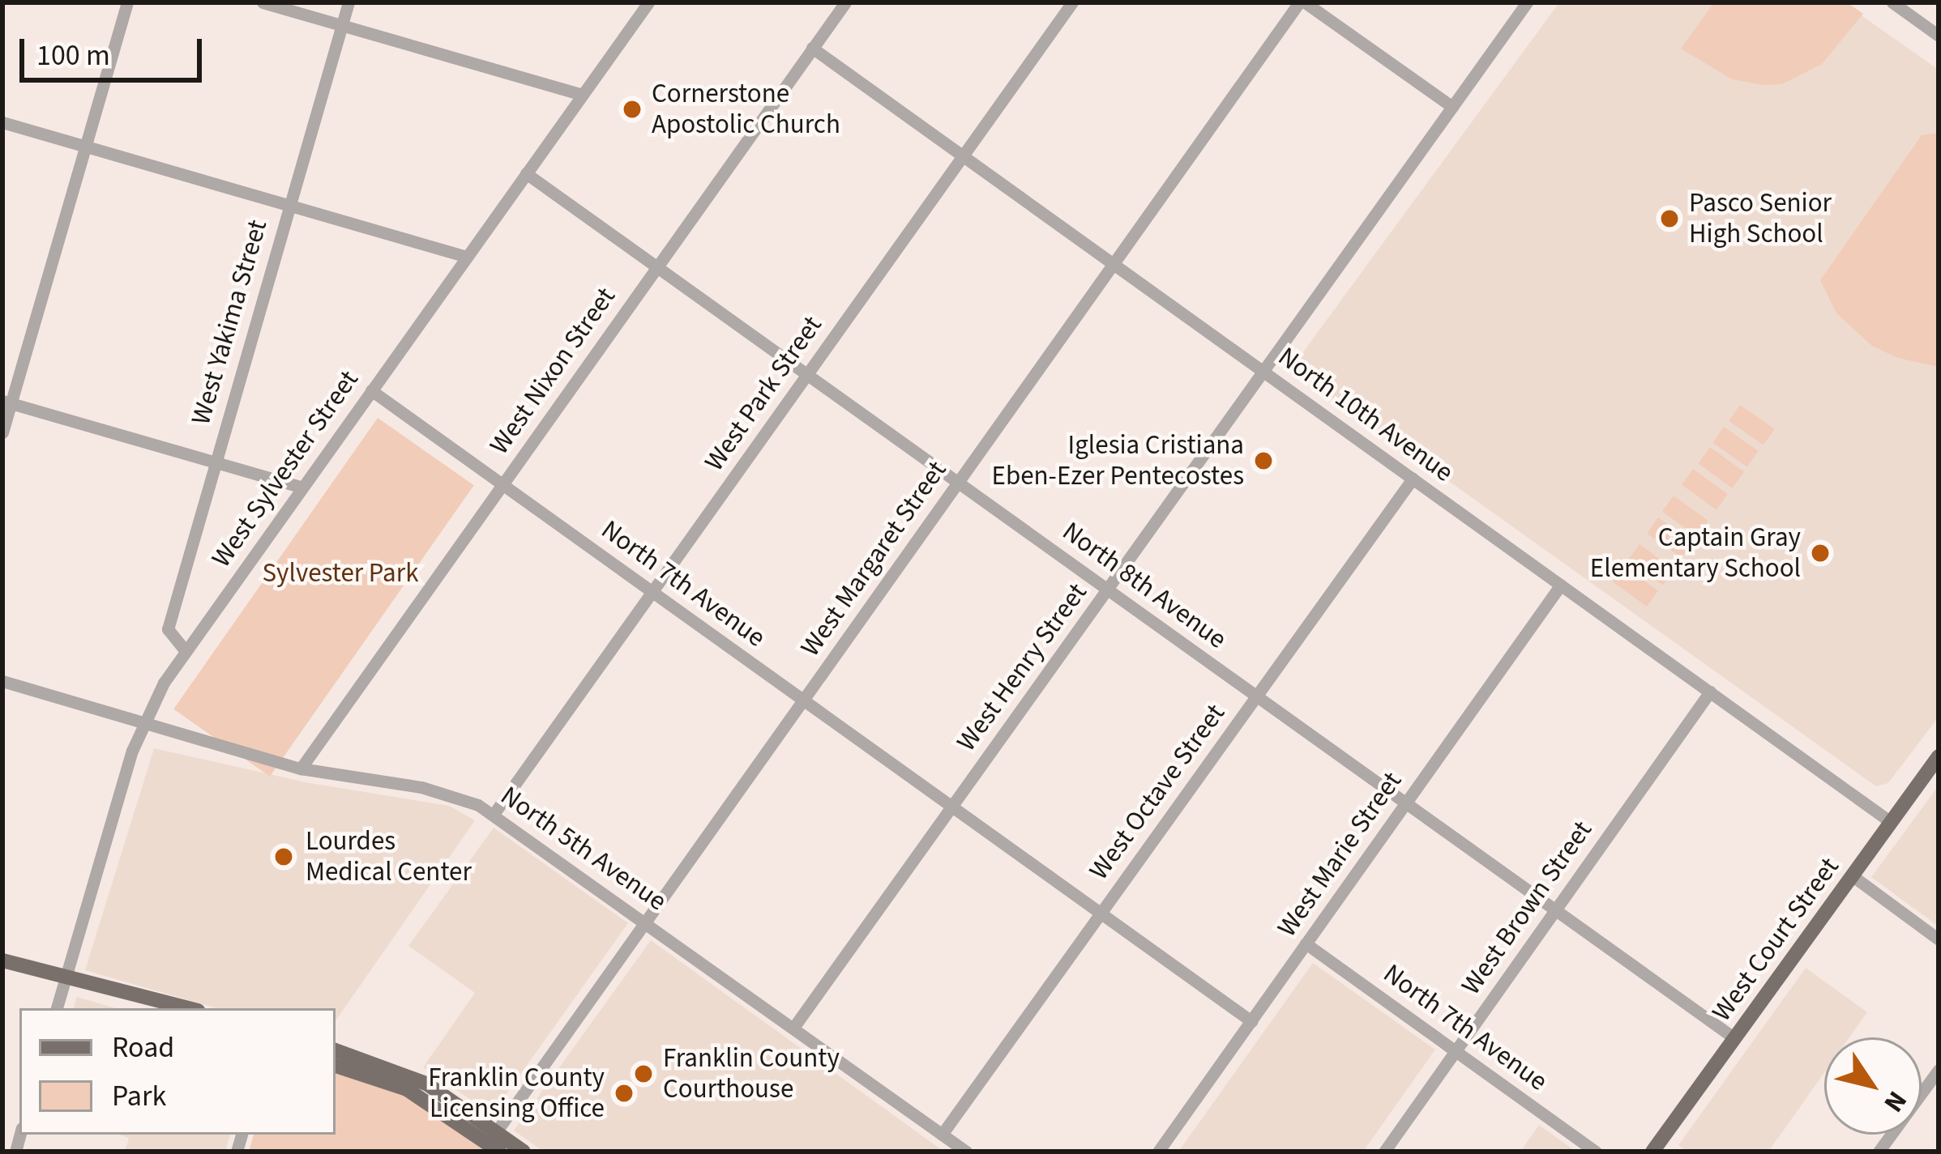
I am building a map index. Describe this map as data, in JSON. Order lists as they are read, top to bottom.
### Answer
{
  "streets": {
    "main road": ["West Court Street"],
    "street": [
      "West Yakima Street",
      "West Nixon Street",
      "West Park Street",
      "North 10th Avenue",
      "West Sylvester Street",
      "West Margaret Street",
      "North 7th Avenue",
      "North 8th Avenue",
      "West Henry Street",
      "West Octave Street",
      "North 5th Avenue",
      "West Marie Street",
      "West Brown Street"
    ]
  },
  "crossings": [
    ["West Yakima Street", "West Sylvester Street"],
    ["West Nixon Street", "North 10th Avenue"],
    ["West Nixon Street", "North 7th Avenue"],
    ["West Nixon Street", "North 8th Avenue"],
    ["West Nixon Street", "North 5th Avenue"],
    ["West Park Street", "North 10th Avenue"],
    ["West Park Street", "North 7th Avenue"],
    ["West Park Street", "North 8th Avenue"],
    ["West Park Street", "North 5th Avenue"],
    ["North 10th Avenue", "West Margaret Street"],
    ["North 10th Avenue", "West Henry Street"],
    ["North 10th Avenue", "West Octave Street"],
    ["North 10th Avenue", "West Marie Street"],
    ["North 10th Avenue", "West Brown Street"],
    ["North 10th Avenue", "West Court Street"],
    ["West Sylvester Street", "North 7th Avenue"],
    ["West Sylvester Street", "North 8th Avenue"],
    ["West Sylvester Street", "North 5th Avenue"],
    ["West Margaret Street", "North 7th Avenue"],
    ["West Margaret Street", "North 8th Avenue"],
    ["West Margaret Street", "North 5th Avenue"],
    ["North 7th Avenue", "West Henry Street"],
    ["North 7th Avenue", "West Octave Street"],
    ["North 7th Avenue", "West Marie Street"],
    ["North 7th Avenue", "West Brown Street"],
    ["North 8th Avenue", "West Henry Street"],
    ["North 8th Avenue", "West Octave Street"],
    ["North 8th Avenue", "West Marie Street"],
    ["North 8th Avenue", "West Brown Street"],
    ["North 8th Avenue", "West Court Street"],
    ["West Henry Street", "North 5th Avenue"],
    ["West Octave Street", "North 5th Avenue"]
  ],
  "parks": ["Sylvester Park"],
  "places": [
    "Cornerstone Apostolic Church",
    "Pasco Senior High School",
    "Iglesia Cristiana Eben-Ezer Pentecostes",
    "Captain Gray Elementary School",
    "Lourdes Medical Center",
    "Franklin County Courthouse",
    "Franklin County Licensing Office"
  ],
  "legend": ["Road", "Park"],
  "scale_bar": "100 m",
  "north": "bottom right"
}
